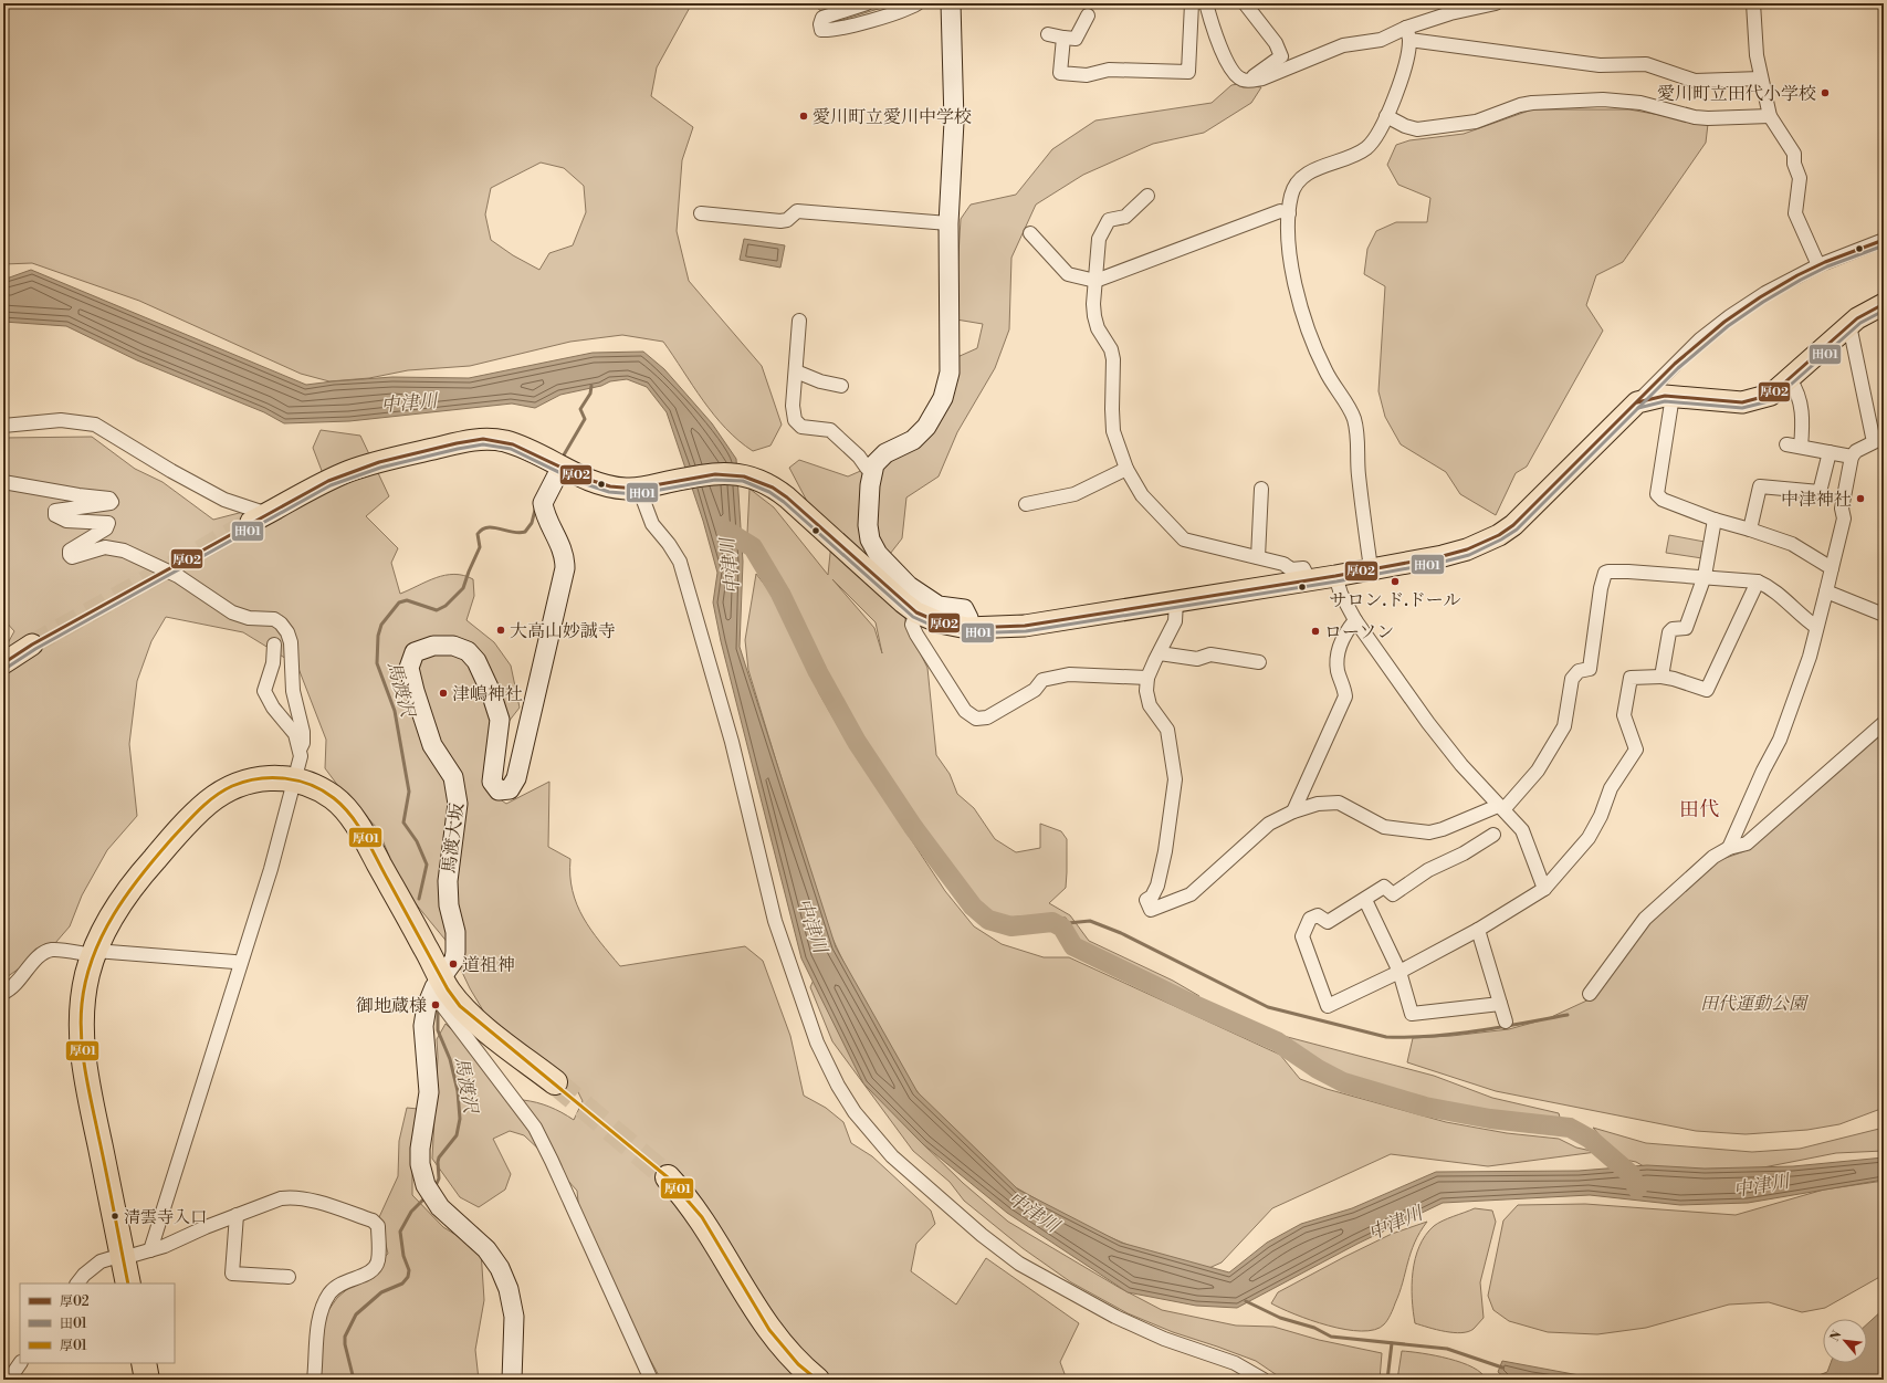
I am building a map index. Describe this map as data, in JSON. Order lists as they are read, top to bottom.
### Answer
{
  "streets": {
    "street": ["馬渡大坂"]
  },
  "districts": ["田代"],
  "water": ["中津川", "馬渡沢"],
  "parks": ["田代運動公園"],
  "places": [
    "愛川町立田代小学校",
    "愛川町立愛川中学校",
    "中津神社",
    "サロン.ド.ドール",
    "大高山妙誠寺",
    "ローソン",
    "津嶋神社",
    "道祖神",
    "御地蔵様",
    "清雲寺入口"
  ],
  "lines": ["transit line 厚02", "transit line 田01", "transit line 厚01"],
  "legend": ["厚02", "田01", "厚01"],
  "north": "top left"
}
